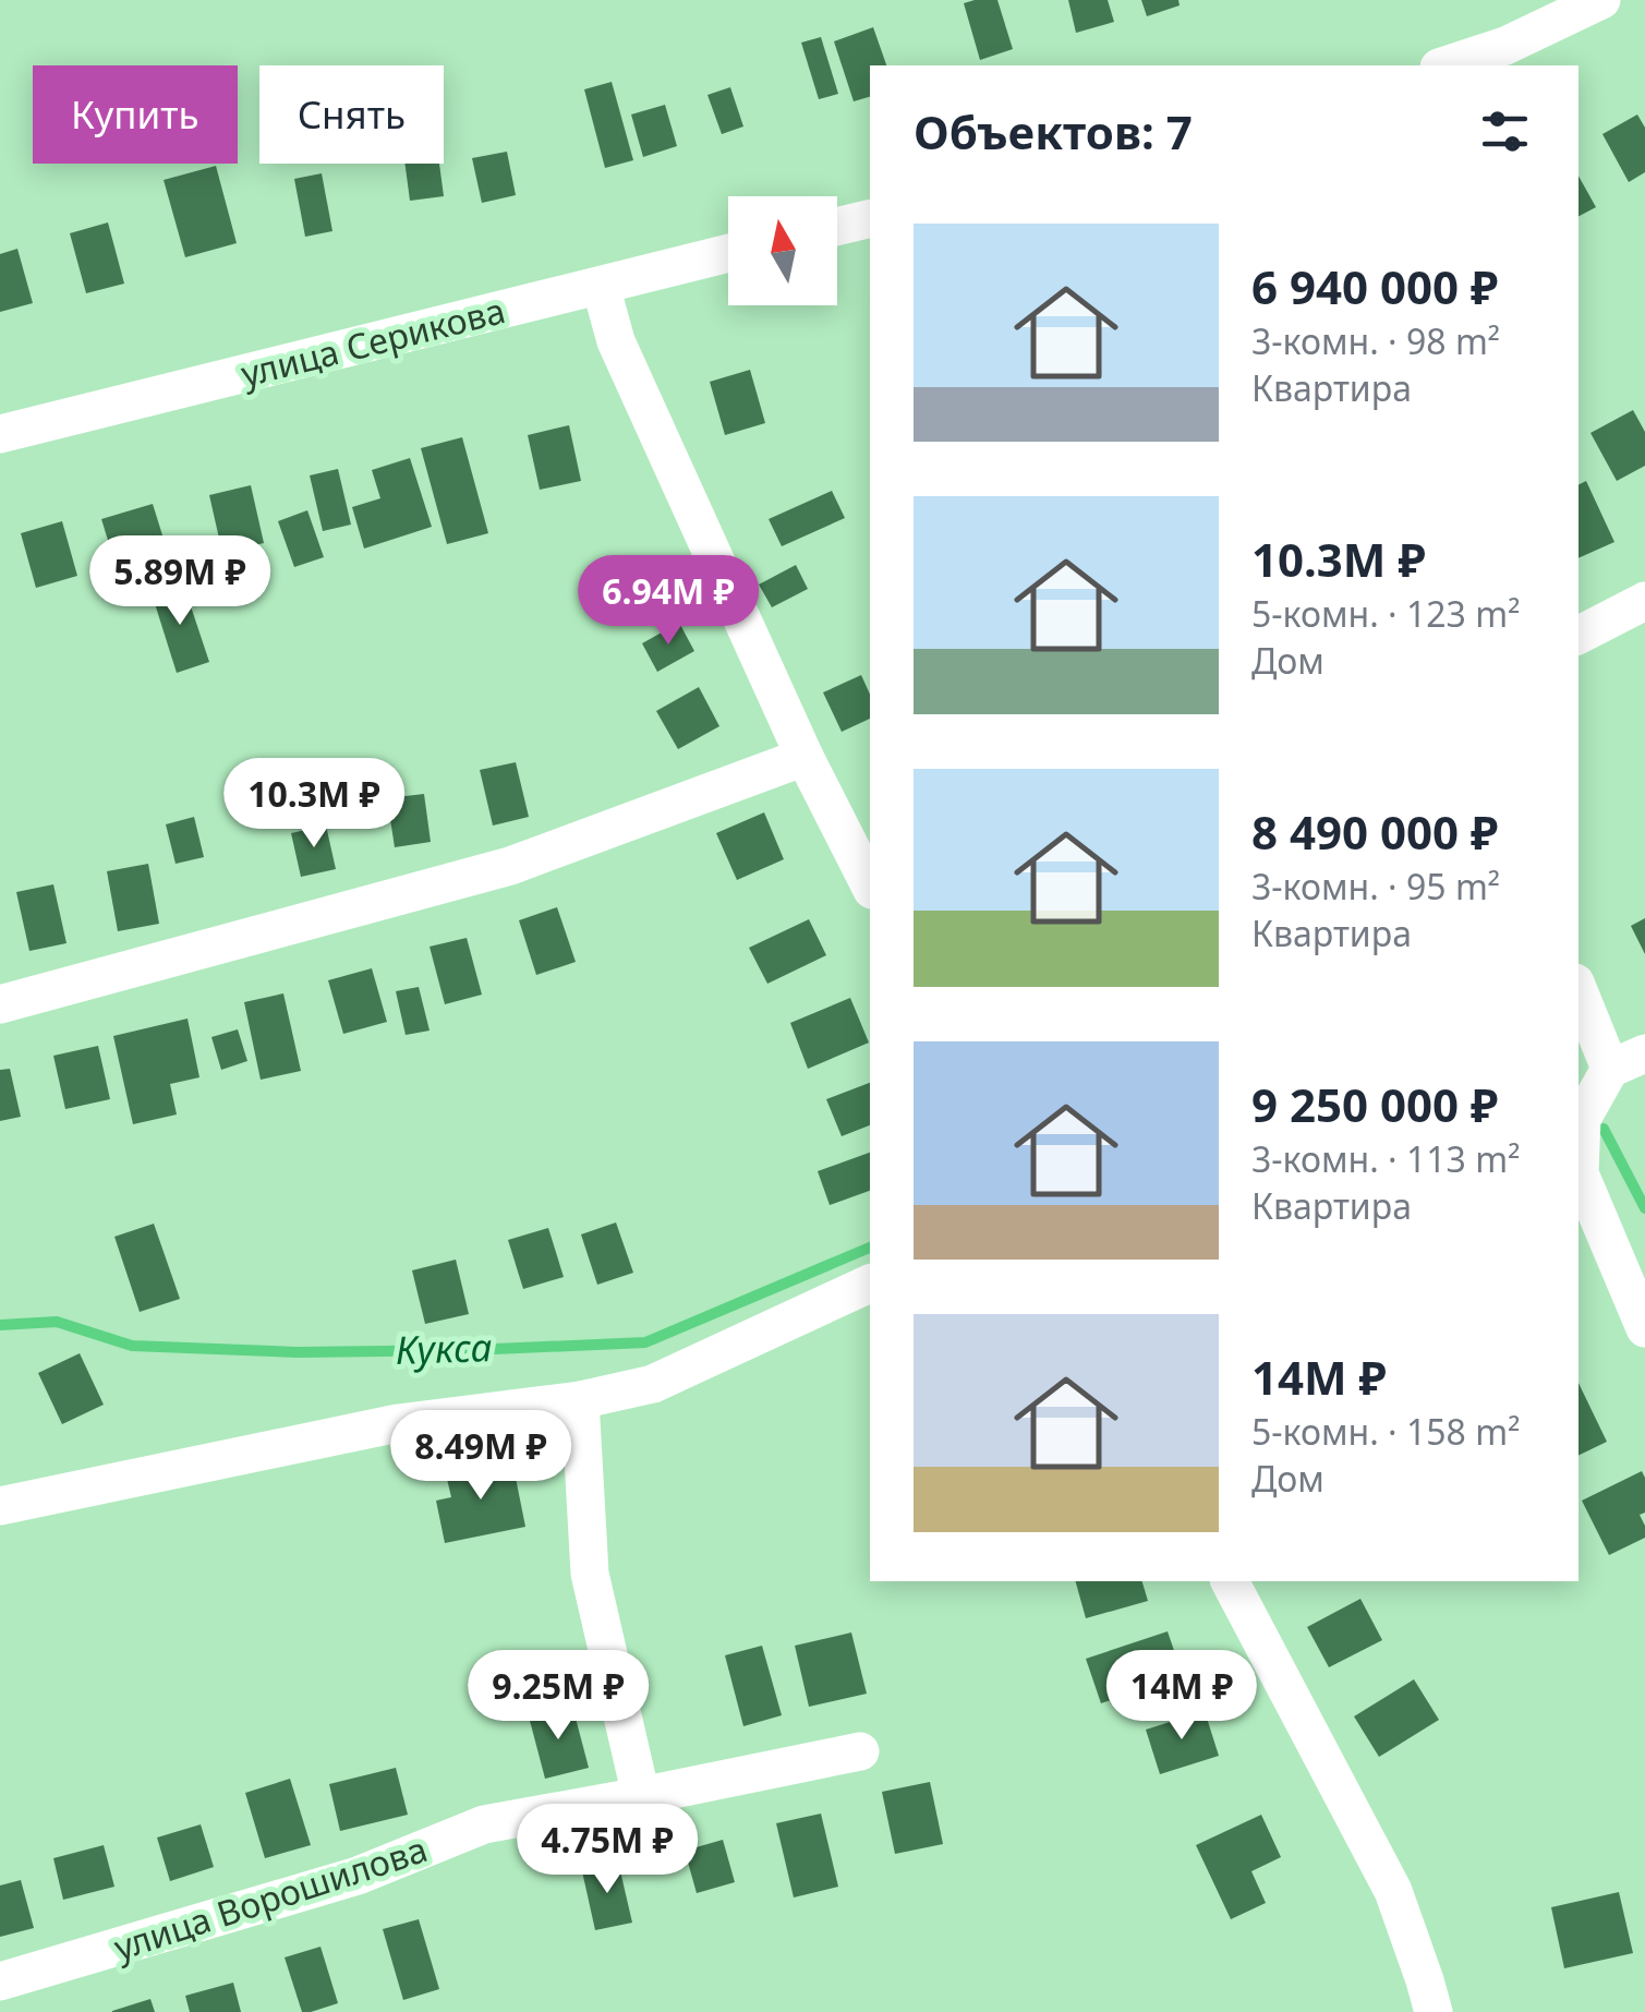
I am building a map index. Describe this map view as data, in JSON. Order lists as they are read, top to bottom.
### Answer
{
  "streets": {
    "street": ["улица Серикова", "улица Ворошилова"]
  },
  "water": ["Кукса"],
  "north": "top",
  "page": {
    "chip": ["Купить", "Снять"],
    "heading": "Объектов: 7",
    "list": [
      {
        "name": "6 940 000 ₽",
        "note": "3-комн. · 98 m² · Квартира"
      },
      {
        "name": "10.3M ₽",
        "note": "5-комн. · 123 m² · Дом"
      },
      {
        "name": "8 490 000 ₽",
        "note": "3-комн. · 95 m² · Квартира"
      },
      {
        "name": "9 250 000 ₽",
        "note": "3-комн. · 113 m² · Квартира"
      },
      {
        "name": "14M ₽",
        "note": "5-комн. · 158 m² · Дом"
      }
    ],
    "price": [
      "5.89M ₽",
      "6.94M ₽",
      "10.3M ₽",
      "8.49M ₽",
      "9.25M ₽",
      "14M ₽",
      "4.75M ₽"
    ]
  }
}
